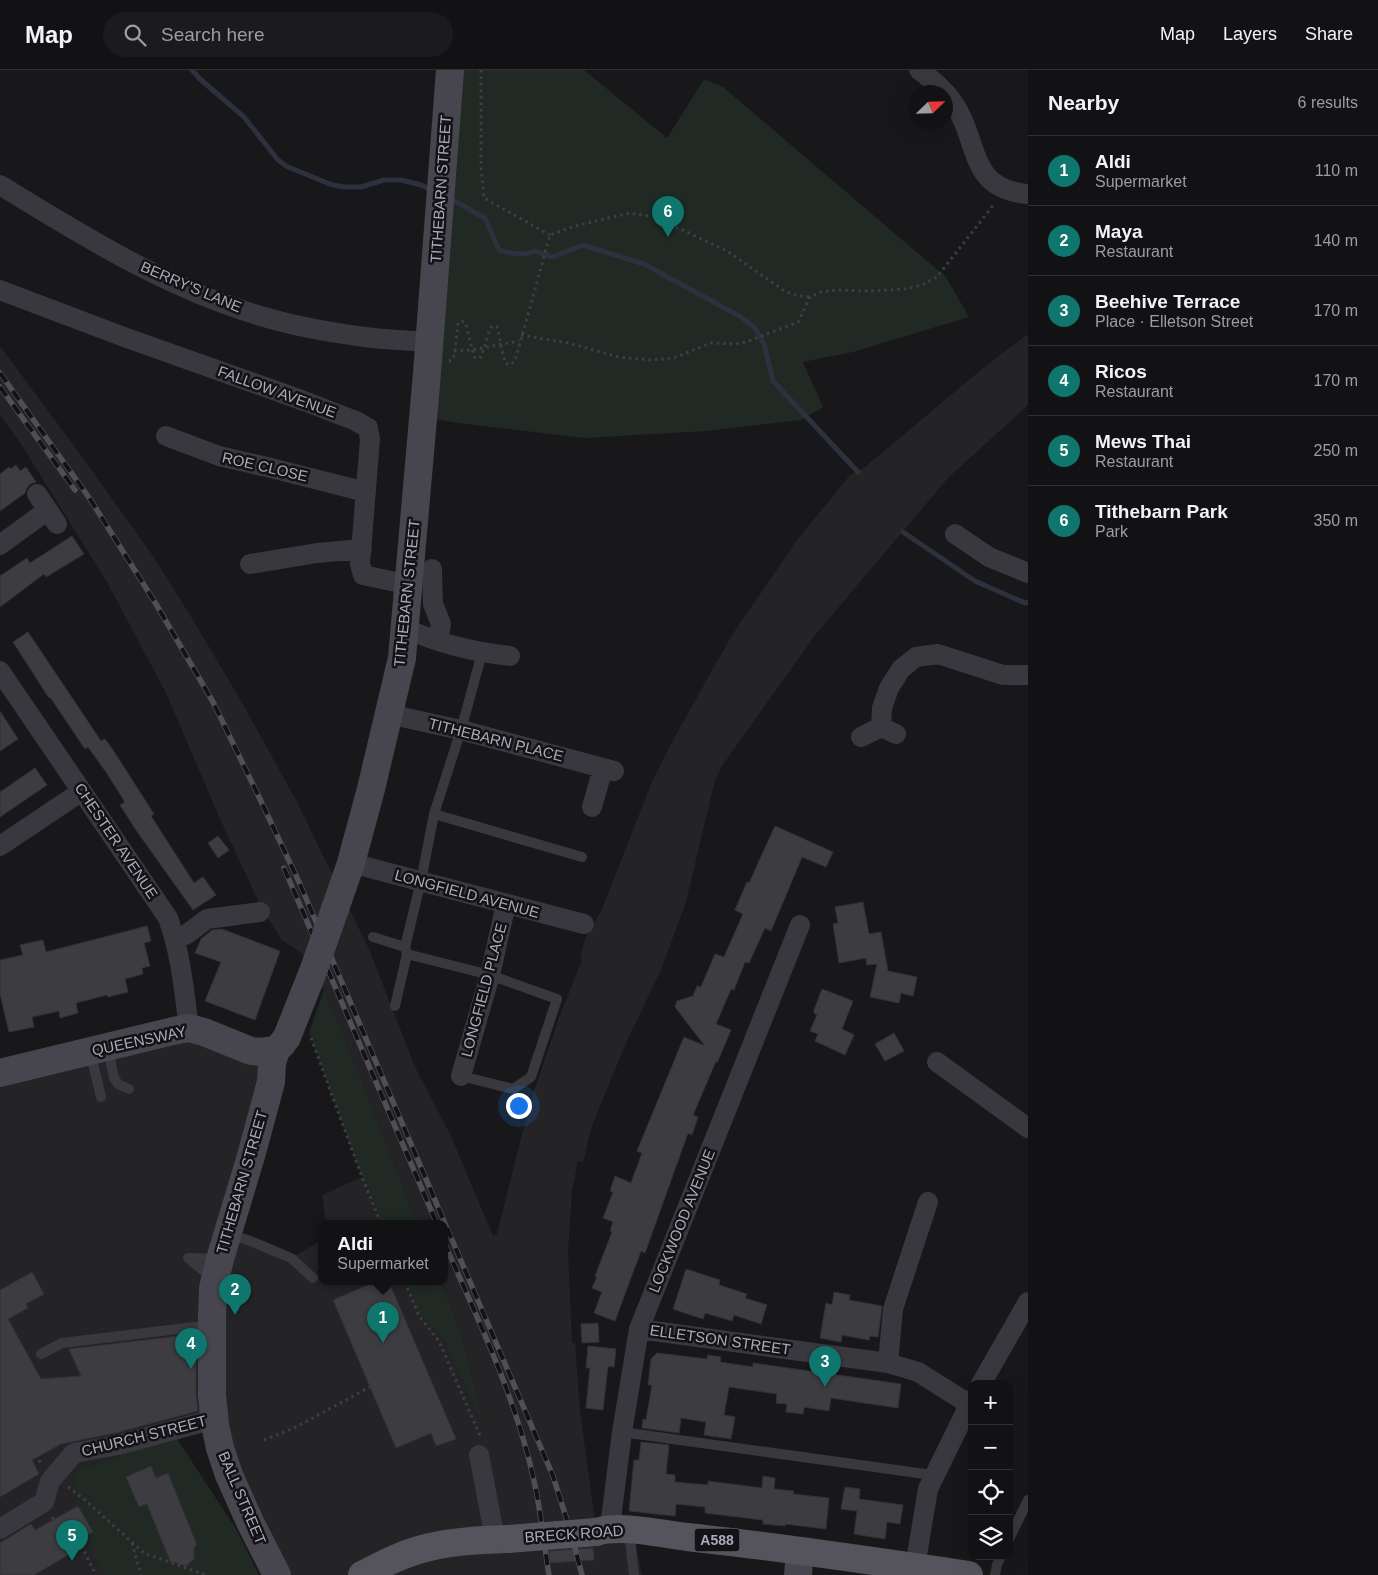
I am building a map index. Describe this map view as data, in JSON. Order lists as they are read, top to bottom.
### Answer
{
  "streets": {
    "main road": [
      "TITHEBARN STREET",
      "QUEENSWAY",
      "BALL STREET",
      "BRECK ROAD",
      "A588"
    ],
    "street": [
      "BERRY'S LANE",
      "FALLOW AVENUE",
      "ROE CLOSE",
      "TITHEBARN PLACE",
      "CHESTER AVENUE",
      "LONGFIELD AVENUE",
      "LONGFIELD PLACE",
      "LOCKWOOD AVENUE",
      "ELLETSON STREET",
      "CHURCH STREET"
    ]
  },
  "crossings": [
    ["TITHEBARN STREET", "BERRY'S LANE"],
    ["TITHEBARN STREET", "FALLOW AVENUE"],
    ["TITHEBARN STREET", "TITHEBARN PLACE"],
    ["TITHEBARN STREET", "LONGFIELD AVENUE"],
    ["TITHEBARN STREET", "QUEENSWAY"],
    ["TITHEBARN STREET", "CHURCH STREET"],
    ["TITHEBARN STREET", "BALL STREET"],
    ["FALLOW AVENUE", "ROE CLOSE"],
    ["CHESTER AVENUE", "QUEENSWAY"],
    ["LONGFIELD AVENUE", "LONGFIELD PLACE"],
    ["LOCKWOOD AVENUE", "ELLETSON STREET"],
    ["LOCKWOOD AVENUE", "BRECK ROAD"],
    ["CHURCH STREET", "BALL STREET"]
  ],
  "north": "top right",
  "page": {
    "header": "Map",
    "search": "Search here",
    "nav": ["Map", "Layers", "Share"],
    "heading": ["Nearby", "6 results"],
    "list": [
      {
        "mark": "1",
        "name": "Aldi",
        "note": "Supermarket",
        "value": "110 m"
      },
      {
        "mark": "2",
        "name": "Maya",
        "note": "Restaurant",
        "value": "140 m"
      },
      {
        "mark": "3",
        "name": "Beehive Terrace",
        "note": "Place · Elletson Street",
        "value": "170 m"
      },
      {
        "mark": "4",
        "name": "Ricos",
        "note": "Restaurant",
        "value": "170 m"
      },
      {
        "mark": "5",
        "name": "Mews Thai",
        "note": "Restaurant",
        "value": "250 m"
      },
      {
        "mark": "6",
        "name": "Tithebarn Park",
        "note": "Park",
        "value": "350 m"
      }
    ],
    "pins": [
      "6",
      "2",
      "1",
      "4",
      "3",
      "5"
    ],
    "popup": ["Aldi", "Supermarket"],
    "map_buttons": ["+", "−"]
  }
}
